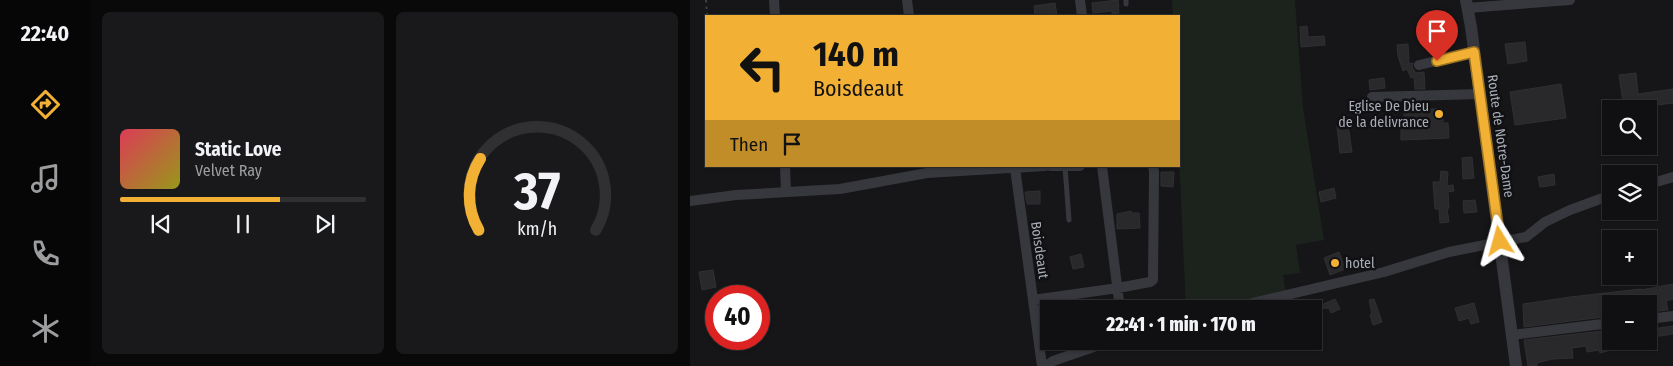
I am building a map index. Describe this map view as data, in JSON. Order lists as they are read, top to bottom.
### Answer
{
  "streets": {
    "street": ["Route de Notre-Dame", "Boisdeaut"]
  },
  "places": ["Eglise De Dieu de la delivrance", "hotel"],
  "page": {
    "tabs": "22:40",
    "turn": ["140 m", "Boisdeaut"],
    "map_buttons": ["+", "−"],
    "then": "Then",
    "song": ["Static Love", "Velvet Ray"],
    "limit": "40",
    "trip": "22:41 · 1 min · 170 m",
    "gauge": ["37", "km/h"]
  }
}
